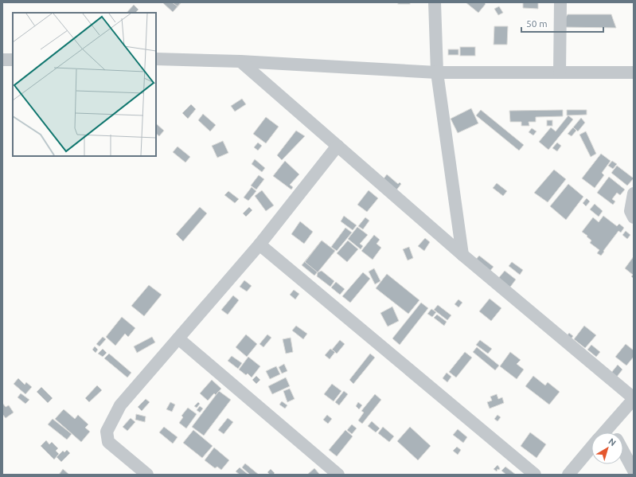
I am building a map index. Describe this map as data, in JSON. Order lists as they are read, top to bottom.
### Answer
{
  "scale_bar": "50 m",
  "north": "top right"
}
